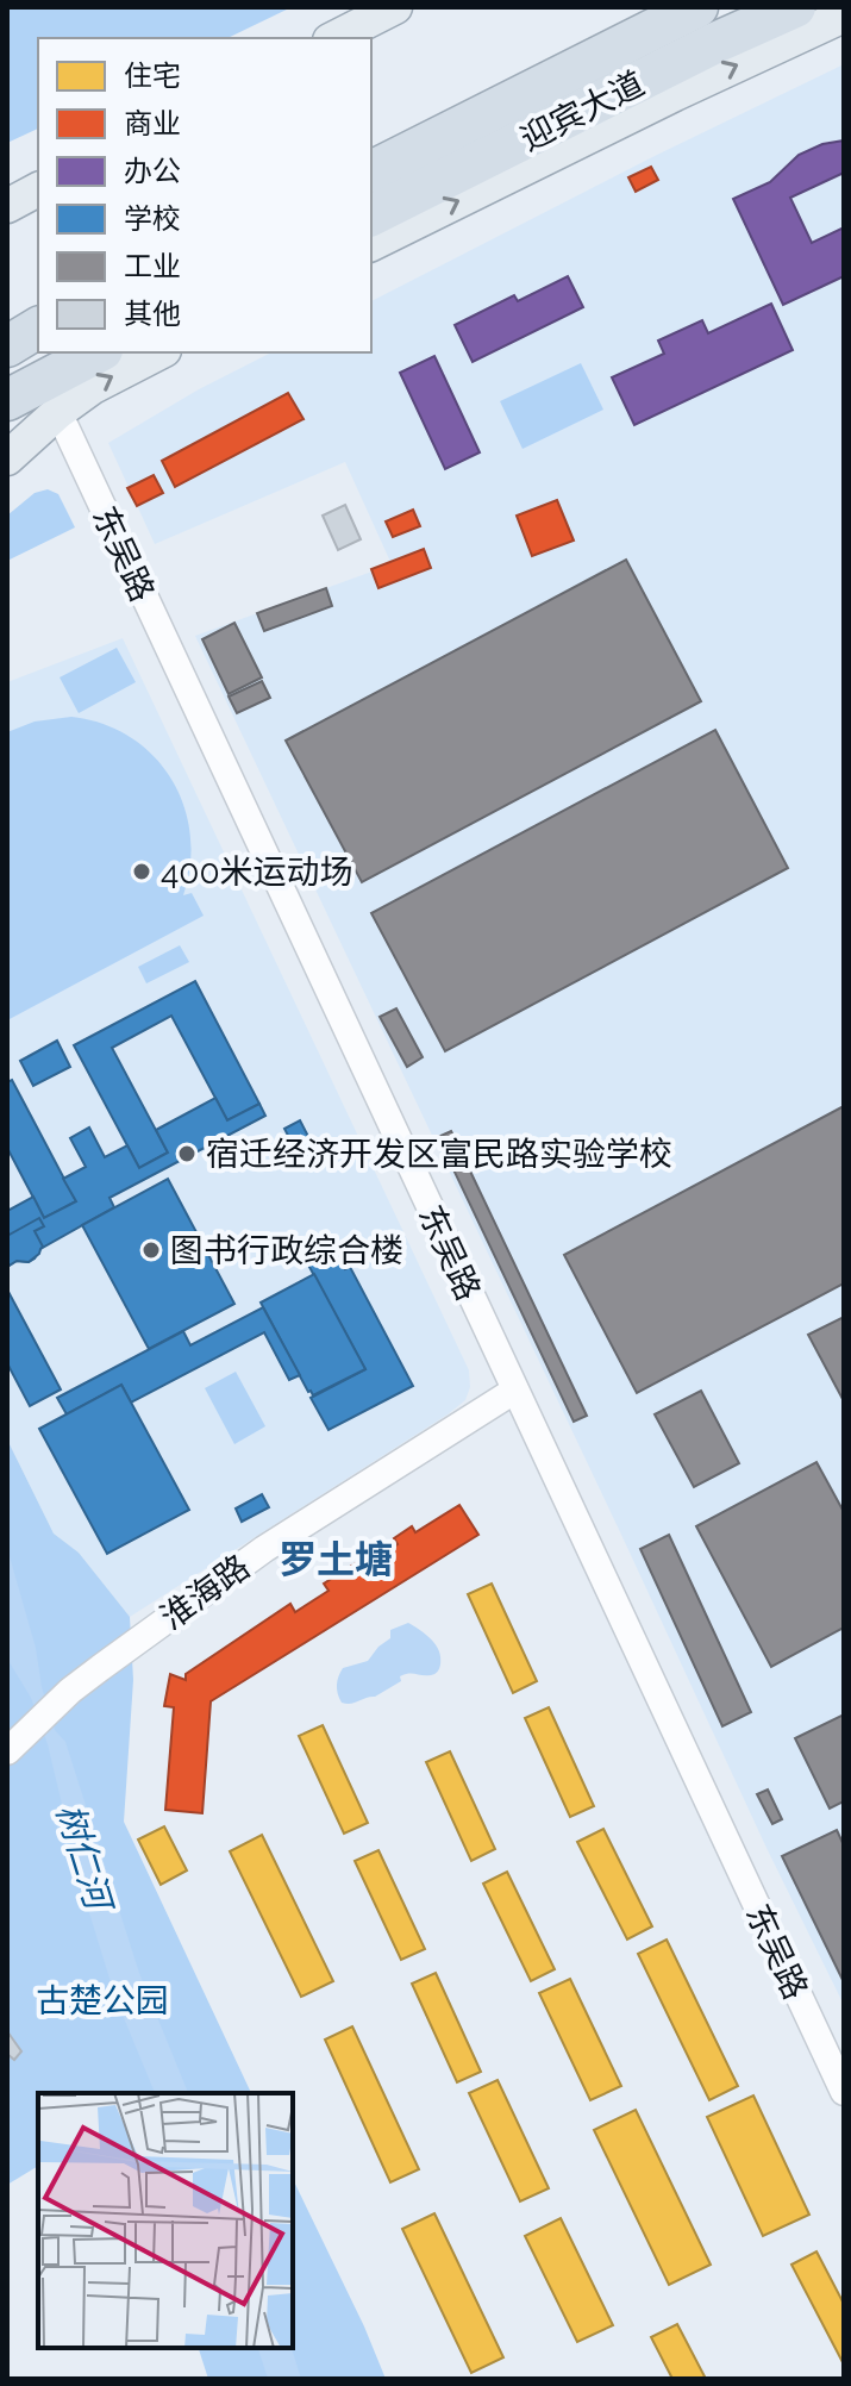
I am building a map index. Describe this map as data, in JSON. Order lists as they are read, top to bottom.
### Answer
{
  "streets": {
    "highway": ["迎宾大道"],
    "street": ["东吴路", "淮海路"]
  },
  "crossings": [
    ["东吴路", "淮海路"]
  ],
  "districts": ["罗土塘"],
  "water": ["树仁河"],
  "parks": ["古楚公园"],
  "places": ["400米运动场", "宿迁经济开发区富民路实验学校", "图书行政综合楼"],
  "legend": [
    "住宅",
    "商业",
    "办公",
    "学校",
    "工业",
    "其他"
  ]
}
